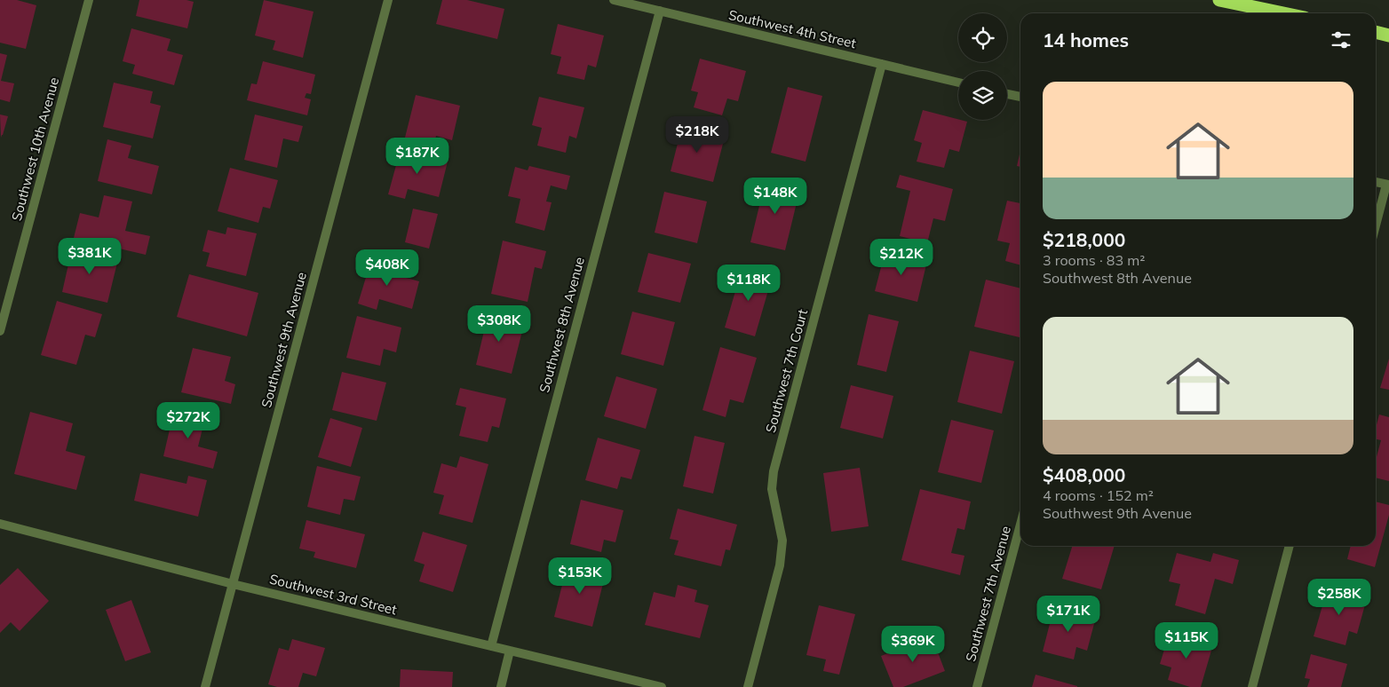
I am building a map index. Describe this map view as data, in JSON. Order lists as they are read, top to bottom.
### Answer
{
  "streets": {
    "street": [
      "Southwest 4th Street",
      "Southwest 10th Avenue",
      "Southwest 8th Avenue",
      "Southwest 9th Avenue",
      "Southwest 7th Court",
      "Southwest 7th Avenue",
      "Southwest 3rd Street"
    ]
  },
  "crossings": [
    ["Southwest 4th Street", "Southwest 8th Avenue"],
    ["Southwest 4th Street", "Southwest 7th Court"],
    ["Southwest 8th Avenue", "Southwest 3rd Street"],
    ["Southwest 9th Avenue", "Southwest 3rd Street"]
  ],
  "page": {
    "heading": "14 homes",
    "list": [
      {
        "name": "$218,000",
        "note": "3 rooms · 83 m² · Southwest 8th Avenue"
      },
      {
        "name": "$408,000",
        "note": "4 rooms · 152 m² · Southwest 9th Avenue"
      }
    ],
    "price": [
      "$218K",
      "$187K",
      "$148K",
      "$381K",
      "$212K",
      "$408K",
      "$118K",
      "$308K",
      "$272K",
      "$153K",
      "$258K",
      "$171K",
      "$115K",
      "$369K"
    ]
  }
}
